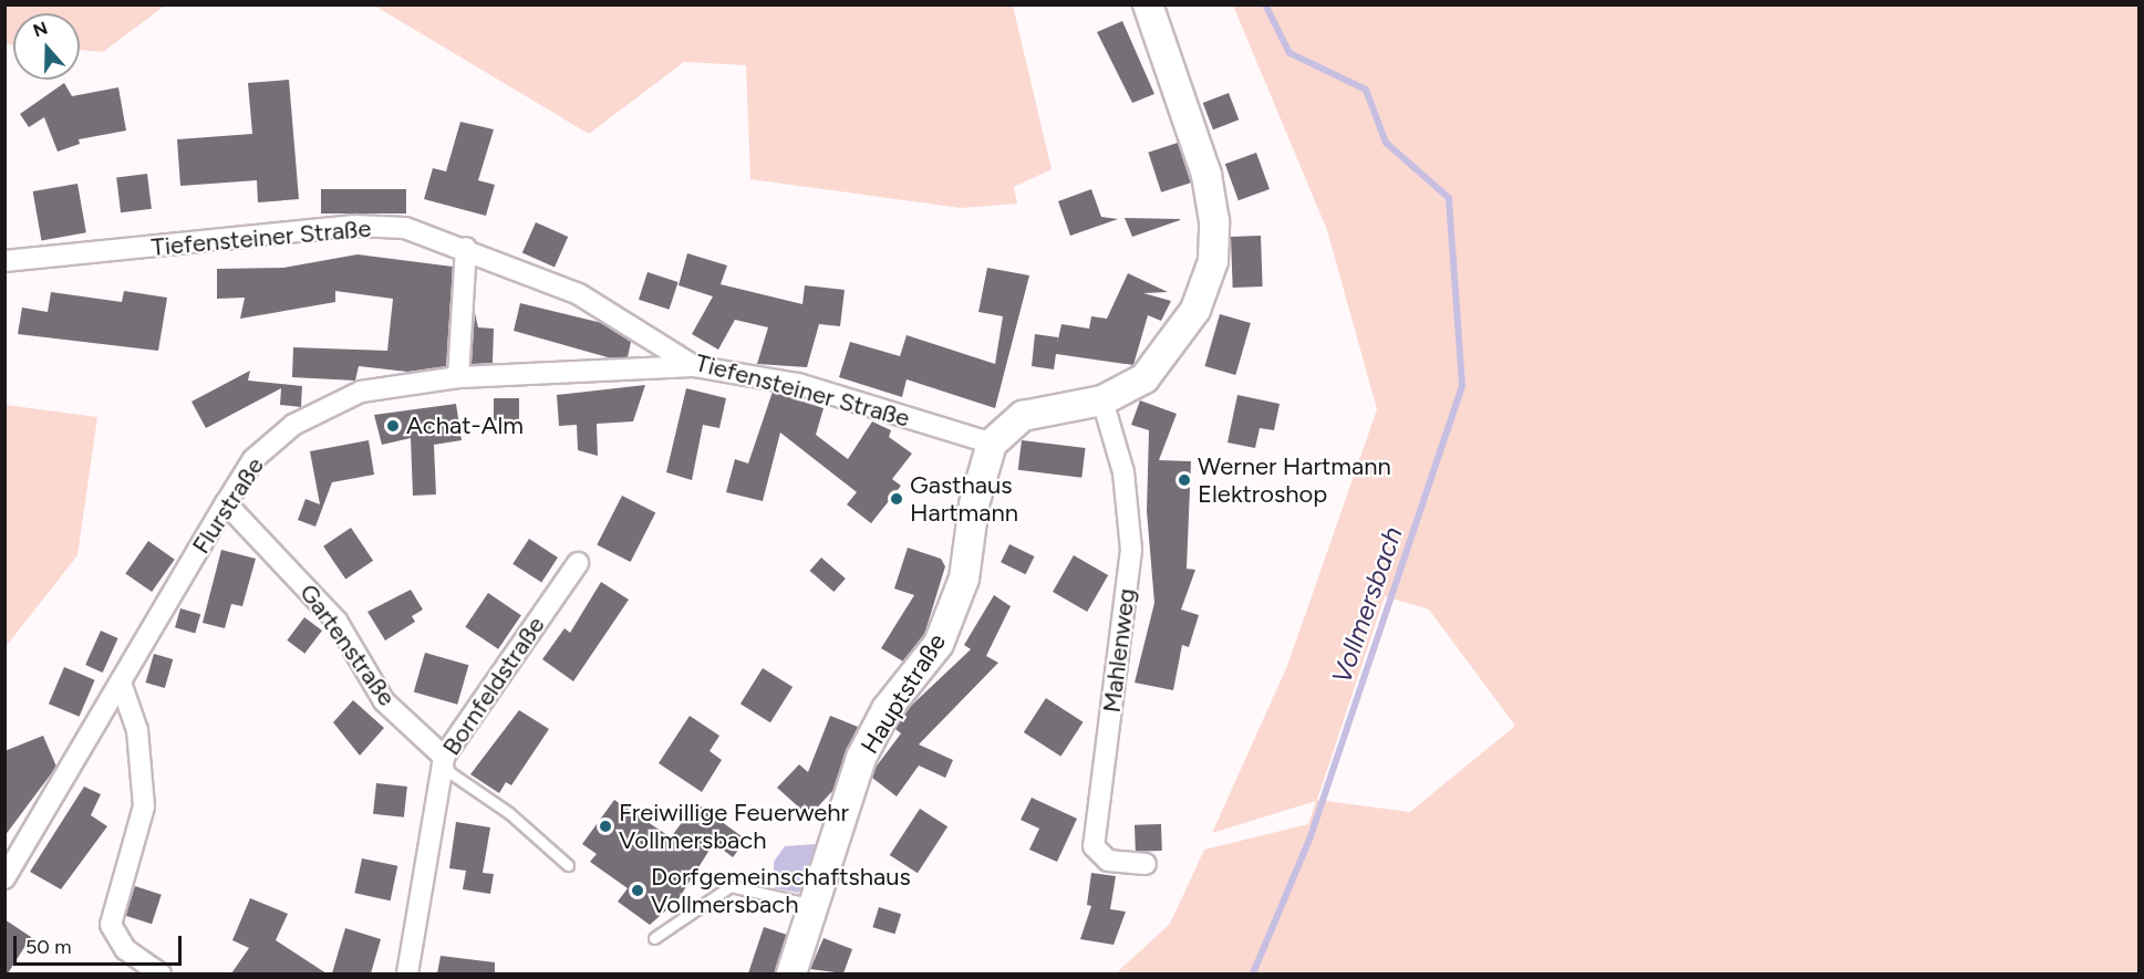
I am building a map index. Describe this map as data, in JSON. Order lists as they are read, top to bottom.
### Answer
{
  "streets": {
    "main road": ["Hauptstraße"],
    "street": [
      "Tiefensteiner Straße",
      "Flurstraße",
      "Gartenstraße",
      "Mahlenweg",
      "Bornfeldstraße"
    ]
  },
  "crossings": [
    ["Tiefensteiner Straße", "Flurstraße"],
    ["Tiefensteiner Straße", "Hauptstraße"],
    ["Flurstraße", "Gartenstraße"],
    ["Gartenstraße", "Bornfeldstraße"]
  ],
  "water": ["Vollmersbach"],
  "places": [
    "Achat-Alm",
    "Werner Hartmann Elektroshop",
    "Gasthaus Hartmann",
    "Freiwillige Feuerwehr Vollmersbach",
    "Dorfgemeinschaftshaus Vollmersbach"
  ],
  "scale_bar": "50 m",
  "north": "top"
}
